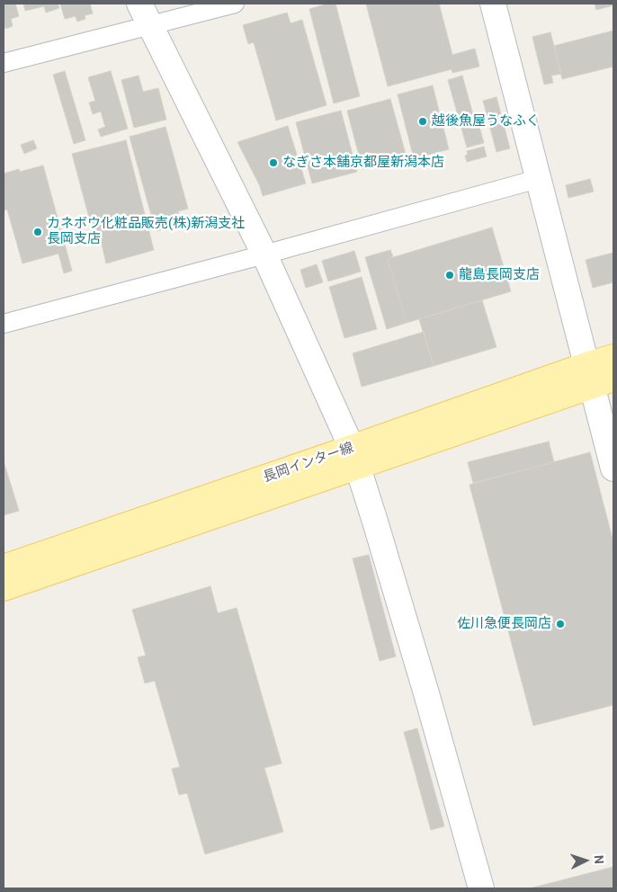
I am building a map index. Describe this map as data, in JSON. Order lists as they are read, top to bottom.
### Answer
{
  "streets": {
    "main road": ["長岡インター線"]
  },
  "places": [
    "越後魚屋うなふく",
    "なぎさ本舗京都屋新潟本店",
    "カネボウ化粧品販売(株)新潟支社 長岡支店",
    "龍島長岡支店",
    "佐川急便長岡店"
  ],
  "north": "right"
}
